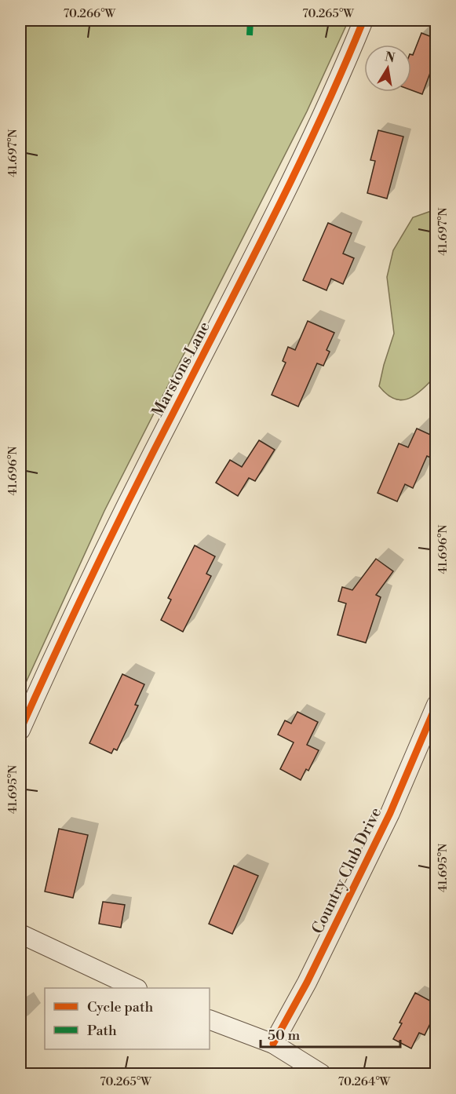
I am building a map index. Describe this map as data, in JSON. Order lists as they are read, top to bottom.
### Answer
{
  "streets": {
    "street": ["Marstons Lane", "Country Club Drive"]
  },
  "legend": ["Cycle path", "Path"],
  "scale_bar": "50 m",
  "north": "top",
  "coordinates": [
    "70.266°W",
    "70.265°W",
    "41.697°N",
    "41.696°N",
    "41.695°N",
    "70.264°W"
  ]
}
